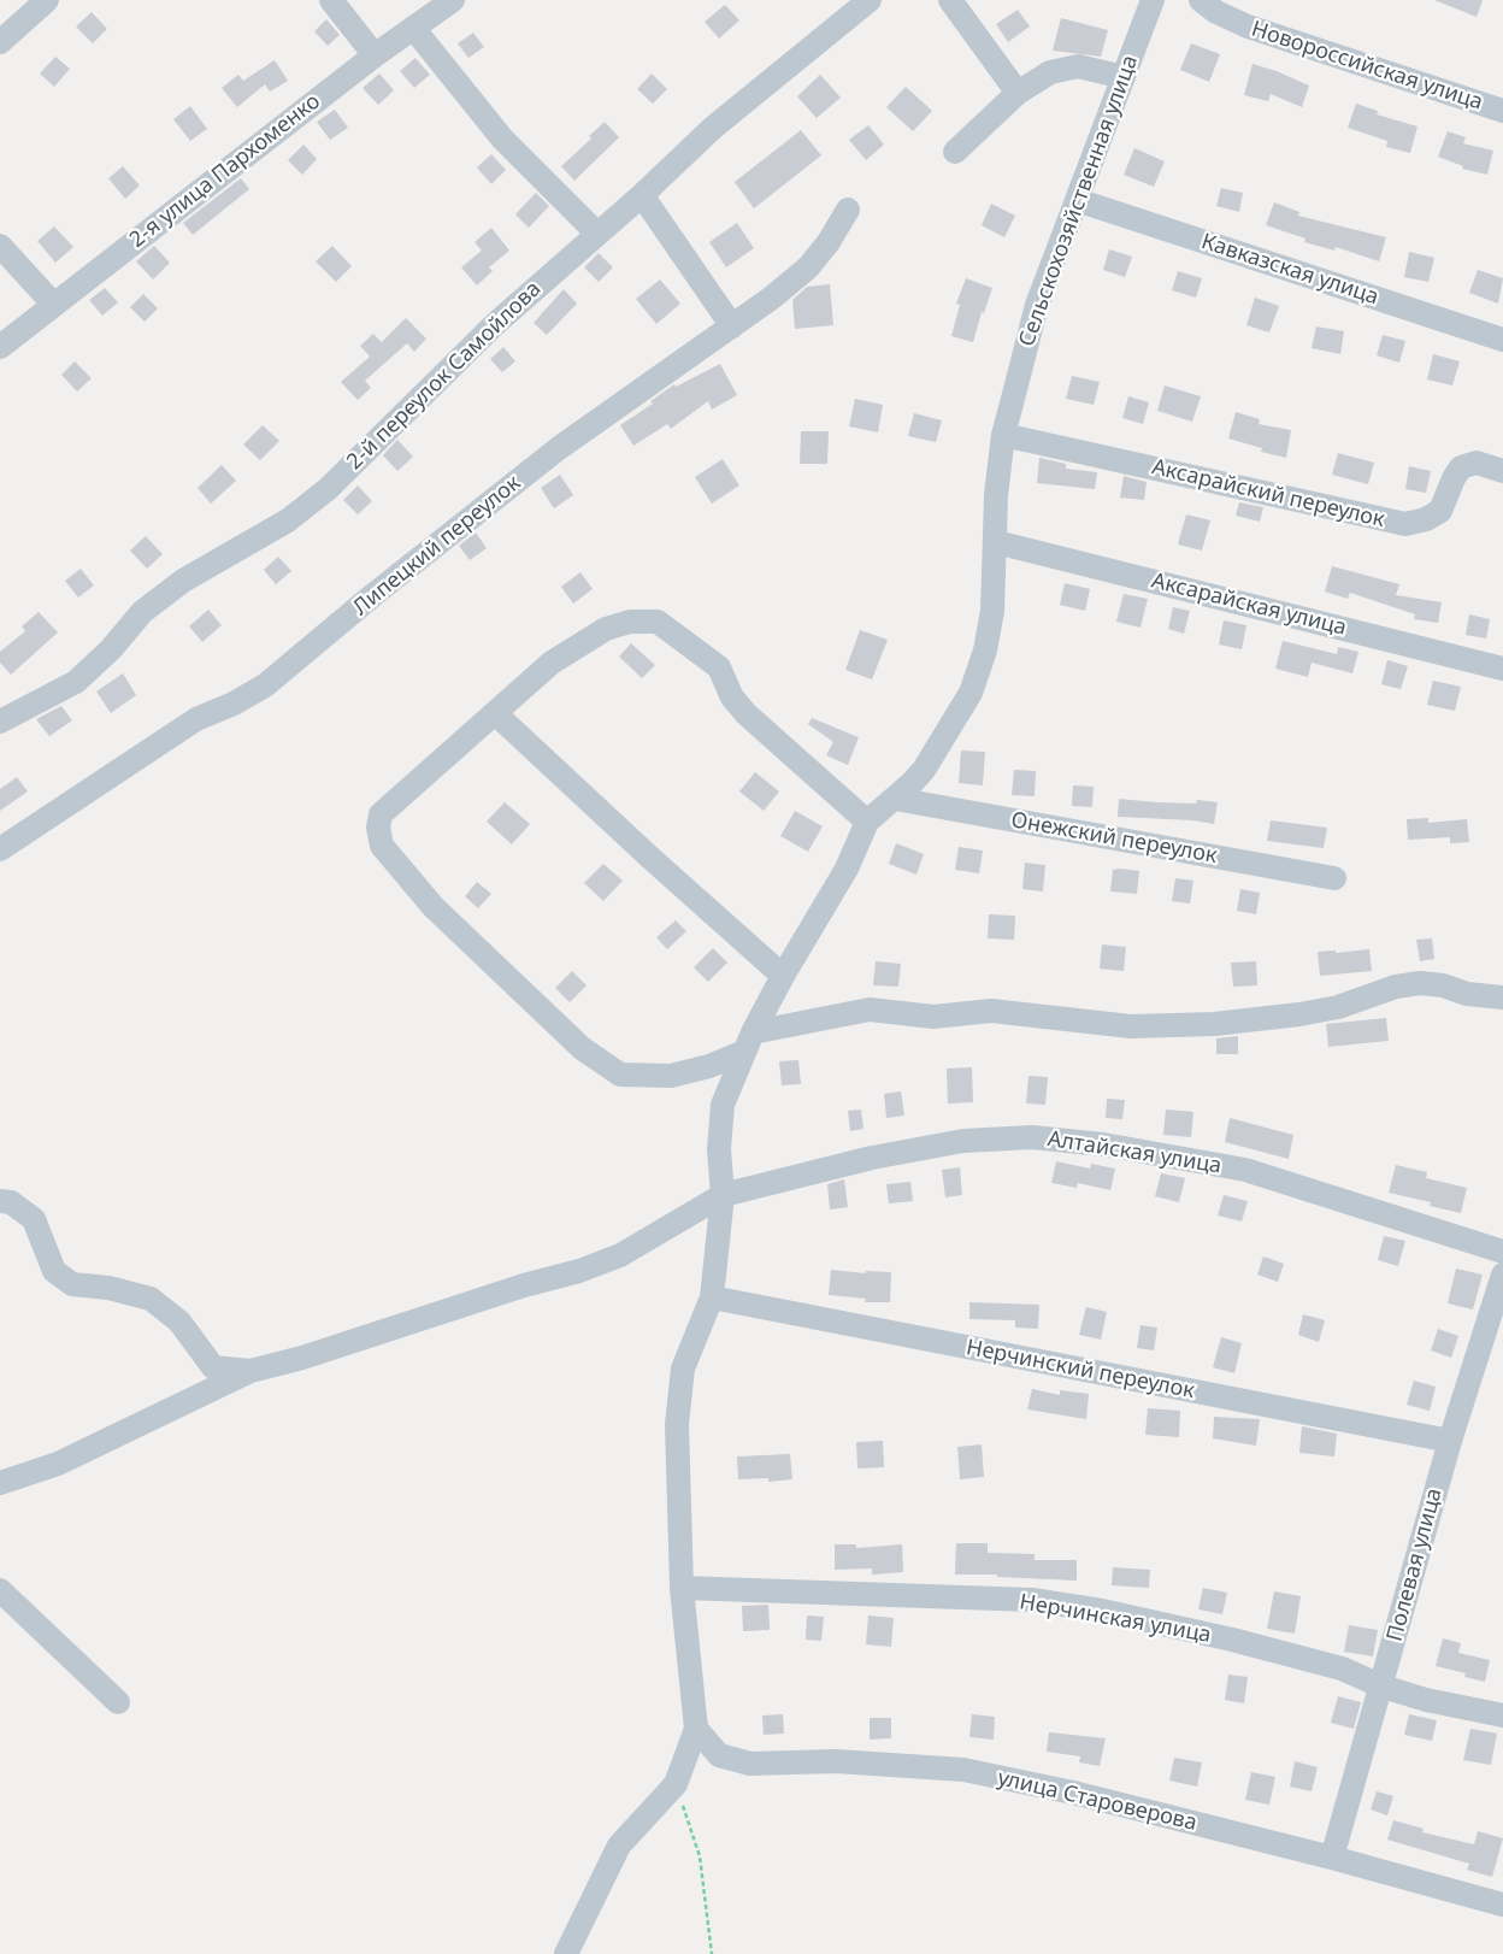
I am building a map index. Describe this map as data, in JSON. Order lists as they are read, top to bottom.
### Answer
{
  "streets": {
    "street": [
      "Новороссийская улица",
      "2-я улица Пархоменко",
      "Сельскохозяйственная улица",
      "Кавказская улица",
      "2-й переулок Самойлова",
      "Аксарайский переулок",
      "Липецкий переулок",
      "Аксарайская улица",
      "Онежский переулок",
      "Алтайская улица",
      "Нерчинский переулок",
      "Полевая улица",
      "Нерчинская улица",
      "улица Староверова"
    ]
  },
  "crossings": [
    ["Сельскохозяйственная улица", "Кавказская улица"],
    ["Сельскохозяйственная улица", "Аксарайский переулок"],
    ["Сельскохозяйственная улица", "Аксарайская улица"],
    ["Сельскохозяйственная улица", "Онежский переулок"],
    ["Сельскохозяйственная улица", "Алтайская улица"],
    ["Сельскохозяйственная улица", "Нерчинский переулок"],
    ["Сельскохозяйственная улица", "Нерчинская улица"],
    ["Сельскохозяйственная улица", "улица Староверова"],
    ["Нерчинский переулок", "Полевая улица"],
    ["Полевая улица", "Нерчинская улица"],
    ["Полевая улица", "улица Староверова"]
  ]
}
